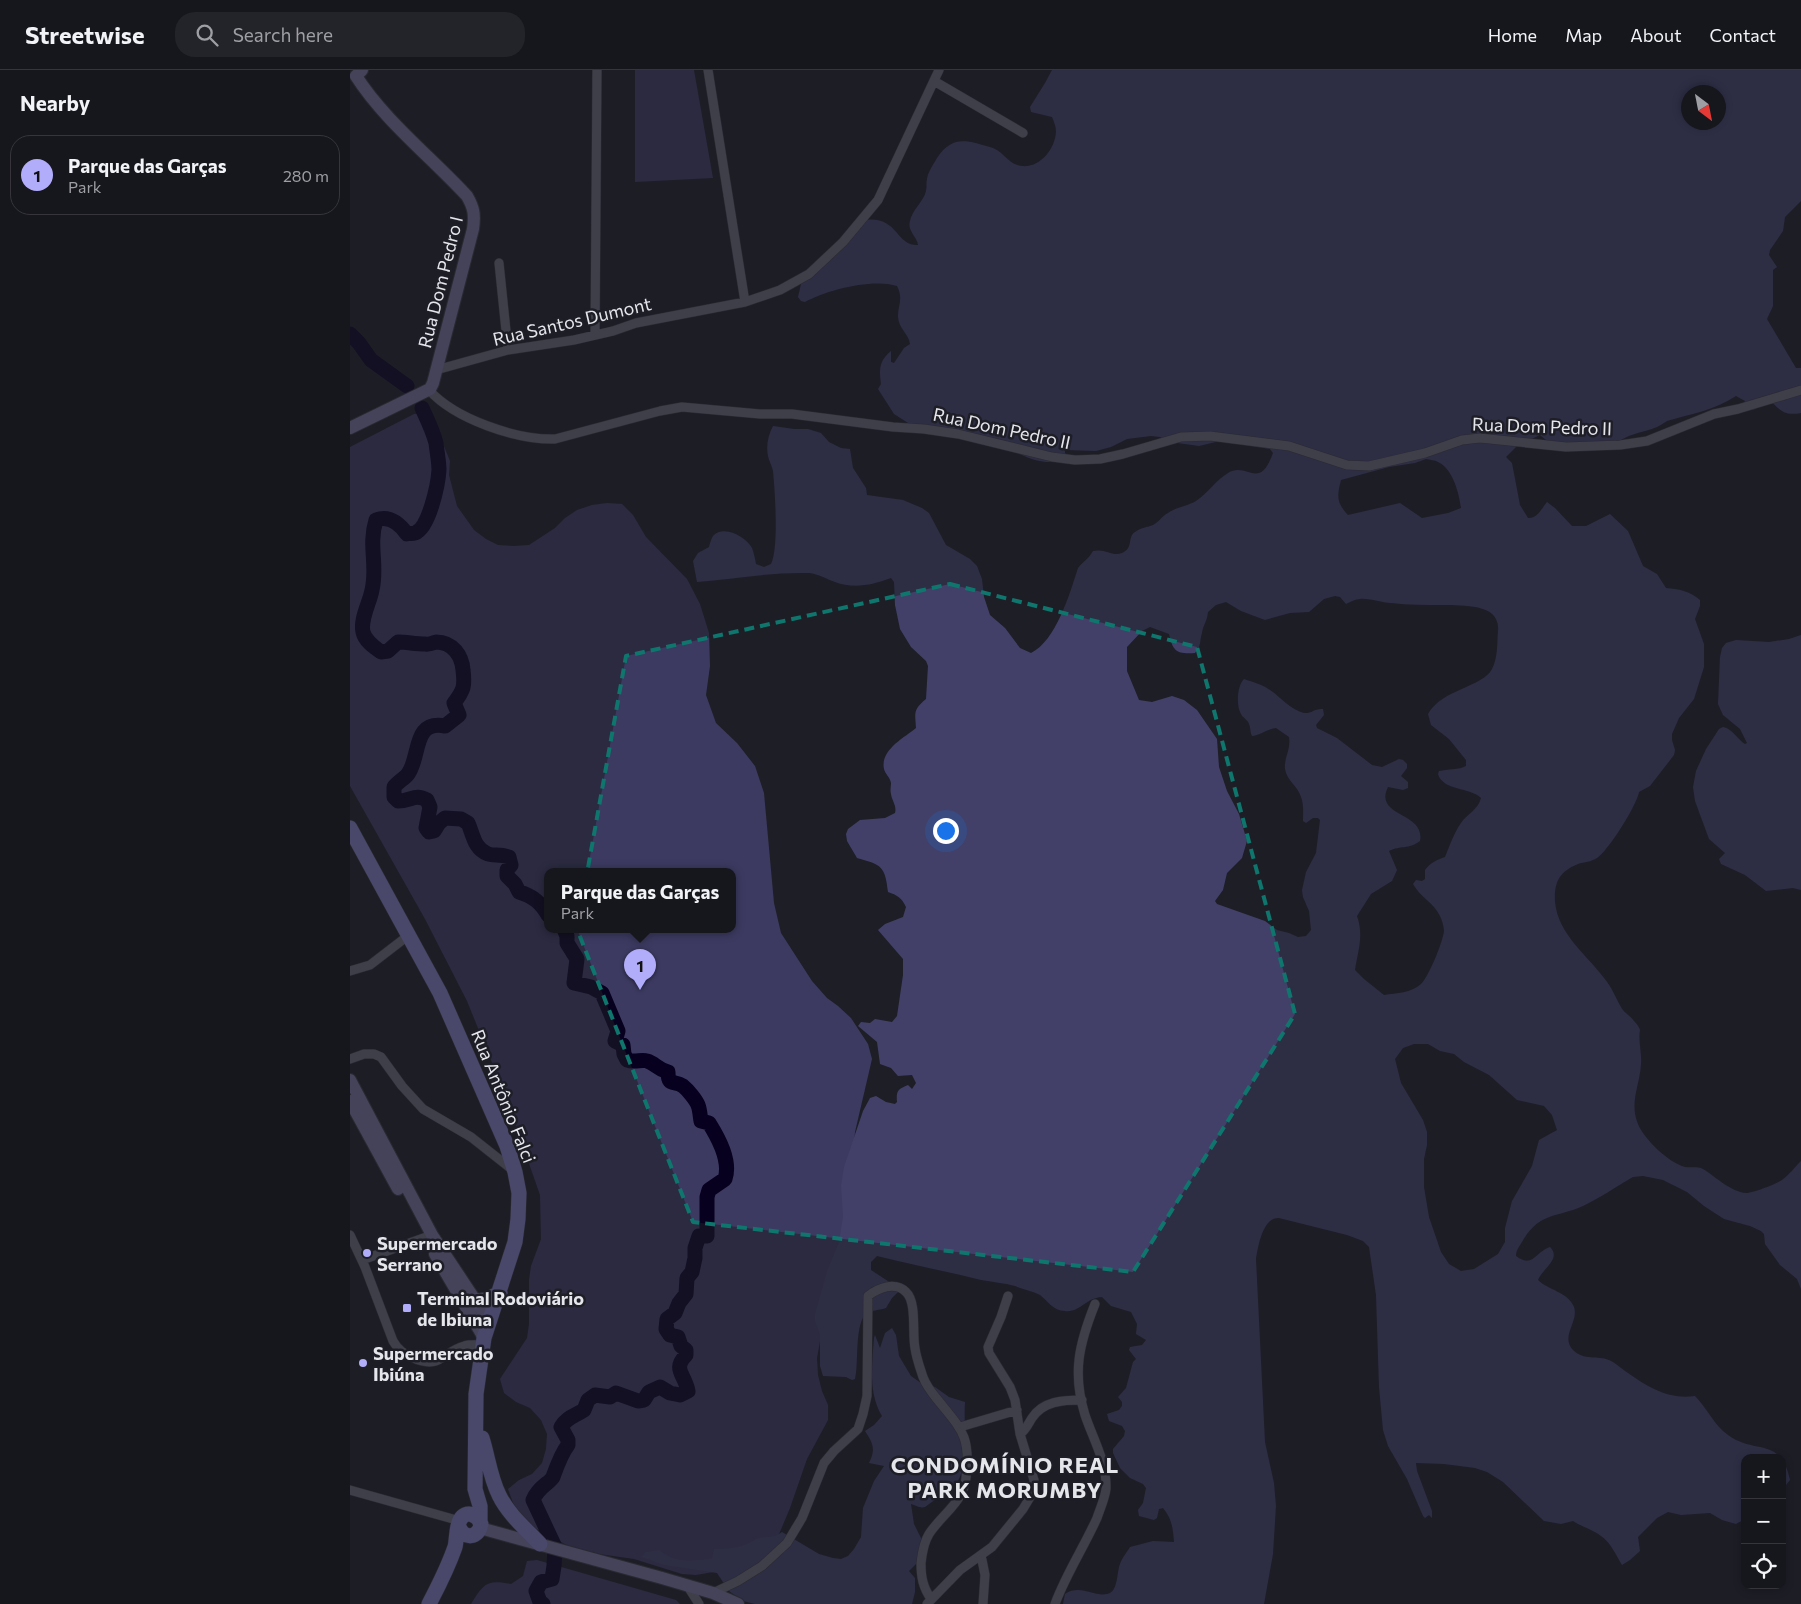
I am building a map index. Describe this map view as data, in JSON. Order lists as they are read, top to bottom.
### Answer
{
  "streets": {
    "main road": ["Rua Dom Pedro I", "Rua Antônio Falci"],
    "street": ["Rua Santos Dumont", "Rua Dom Pedro II"]
  },
  "crossings": [
    ["Rua Dom Pedro I", "Rua Santos Dumont"],
    ["Rua Dom Pedro I", "Rua Dom Pedro II"]
  ],
  "districts": ["CONDOMÍNIO REAL PARK MORUMBY"],
  "places": {
    "other": ["Supermercado Serrano", "Supermercado Ibiúna"],
    "transit": ["Terminal Rodoviário de Ibiuna"]
  },
  "north": "bottom right",
  "page": {
    "header": "Streetwise",
    "search": "Search here",
    "nav": [
      "Home",
      "Map",
      "About",
      "Contact"
    ],
    "heading": "Nearby",
    "list": [
      {
        "mark": "1",
        "name": "Parque das Garças",
        "note": "Park",
        "value": "280 m"
      }
    ],
    "popup": ["Parque das Garças", "Park"],
    "pins": "1",
    "map_buttons": ["+", "−"]
  }
}
